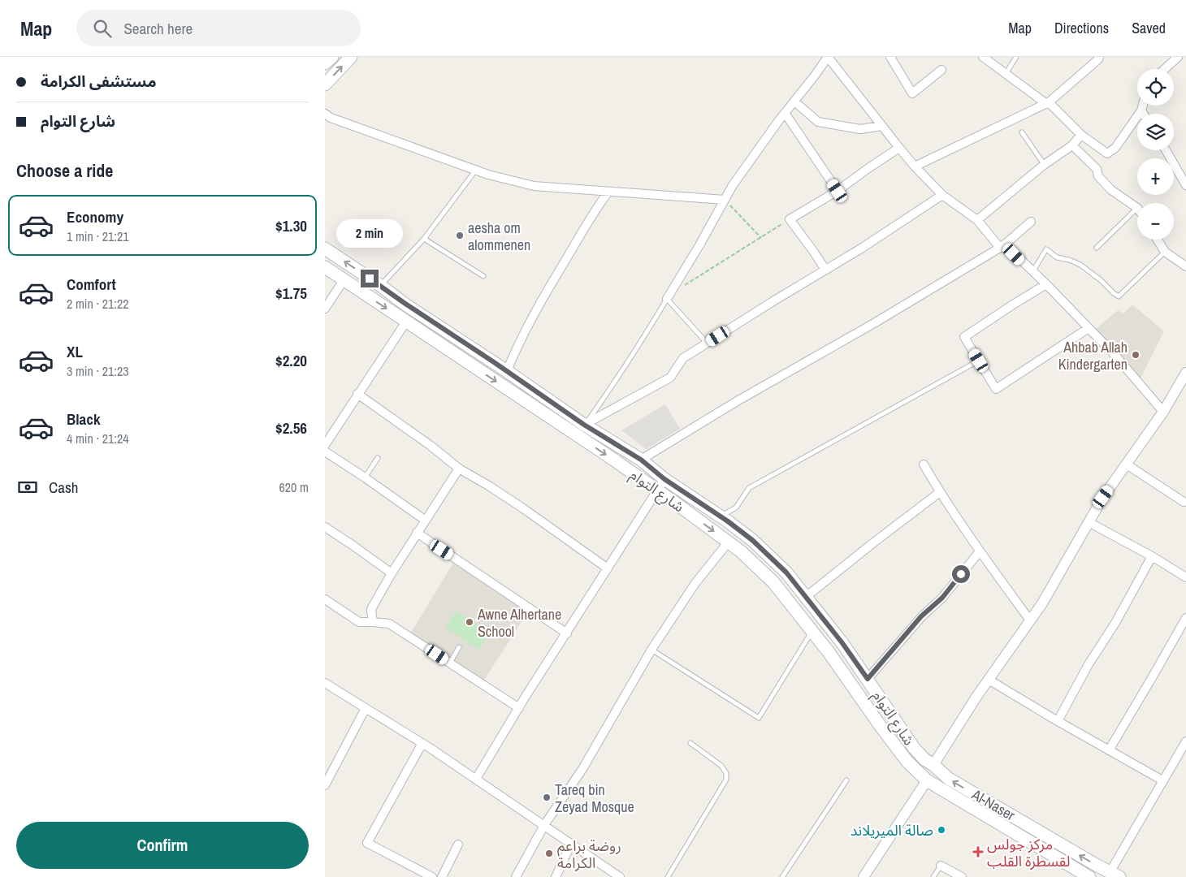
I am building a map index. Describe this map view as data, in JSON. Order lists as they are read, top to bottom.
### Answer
{
  "streets": {
    "main road": ["شارع التوام", "Al-Naser"]
  },
  "crossings": [
    ["شارع التوام", "Al-Naser"]
  ],
  "one_way": ["Al-Naser"],
  "places": {
    "other": [
      "aesha om alommenen",
      "Ahbab Allah Kindergarten",
      "Awne Alhertane School",
      "Tareq bin Zeyad Mosque",
      "صالة الميريلاند",
      "روضة براعم الكرامة"
    ],
    "health": ["مركز جولس لقسطرة القلب"]
  },
  "page": {
    "header": "Map",
    "search": "Search here",
    "nav": ["Map", "Directions", "Saved"],
    "banner": ["مستشفى الكرامة", "شارع التوام"],
    "map_buttons": ["+", "−"],
    "heading": "Choose a ride",
    "list": [
      {
        "name": "Economy",
        "note": "1 min · 21:21",
        "value": "$1.30"
      },
      {
        "name": "Comfort",
        "note": "2 min · 21:22",
        "value": "$1.75"
      },
      {
        "name": "XL",
        "note": "3 min · 21:23",
        "value": "$2.20"
      },
      {
        "name": "Black",
        "note": "4 min · 21:24",
        "value": "$2.56"
      }
    ],
    "bubble": "2 min",
    "pay": ["Cash", "620 m"],
    "buttons": "Confirm"
  }
}
